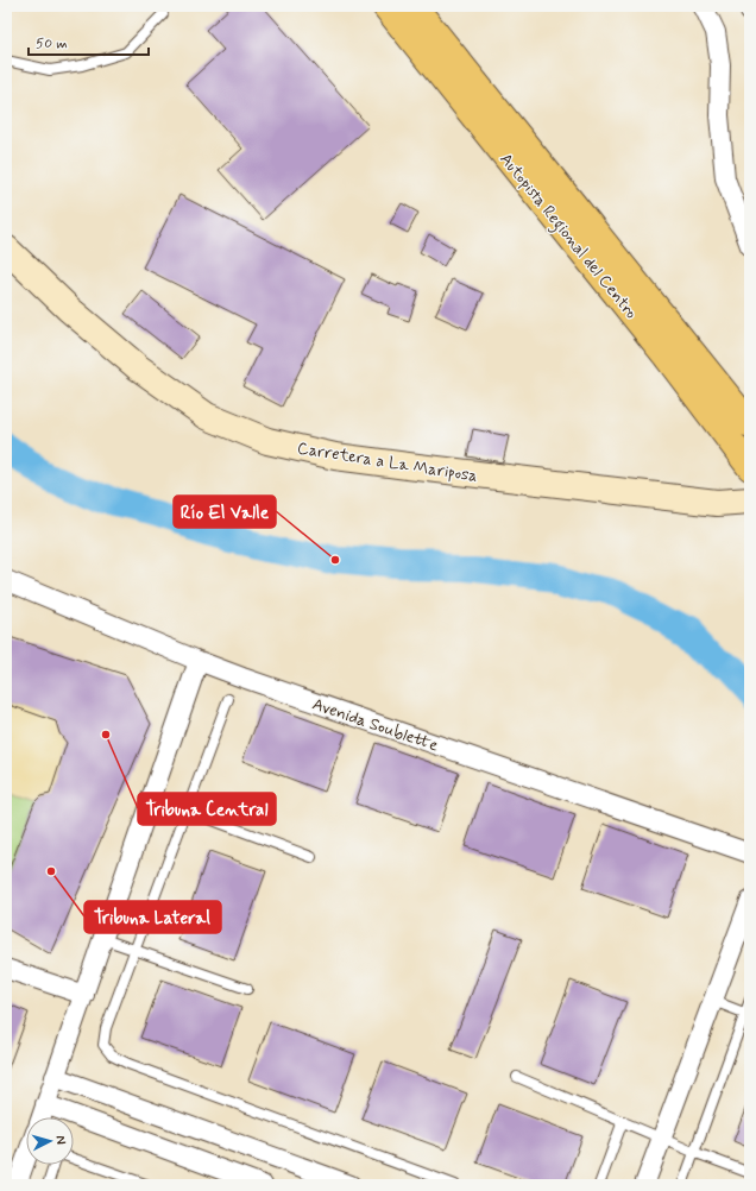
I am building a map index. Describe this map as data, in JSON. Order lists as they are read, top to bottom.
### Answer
{
  "streets": {
    "highway": ["Autopista Regional del Centro"],
    "street": ["Carretera a La Mariposa", "Avenida Soublette"]
  },
  "places": ["Río El Valle", "Tribuna Central", "Tribuna Lateral"],
  "scale_bar": "50 m",
  "north": "right"
}
